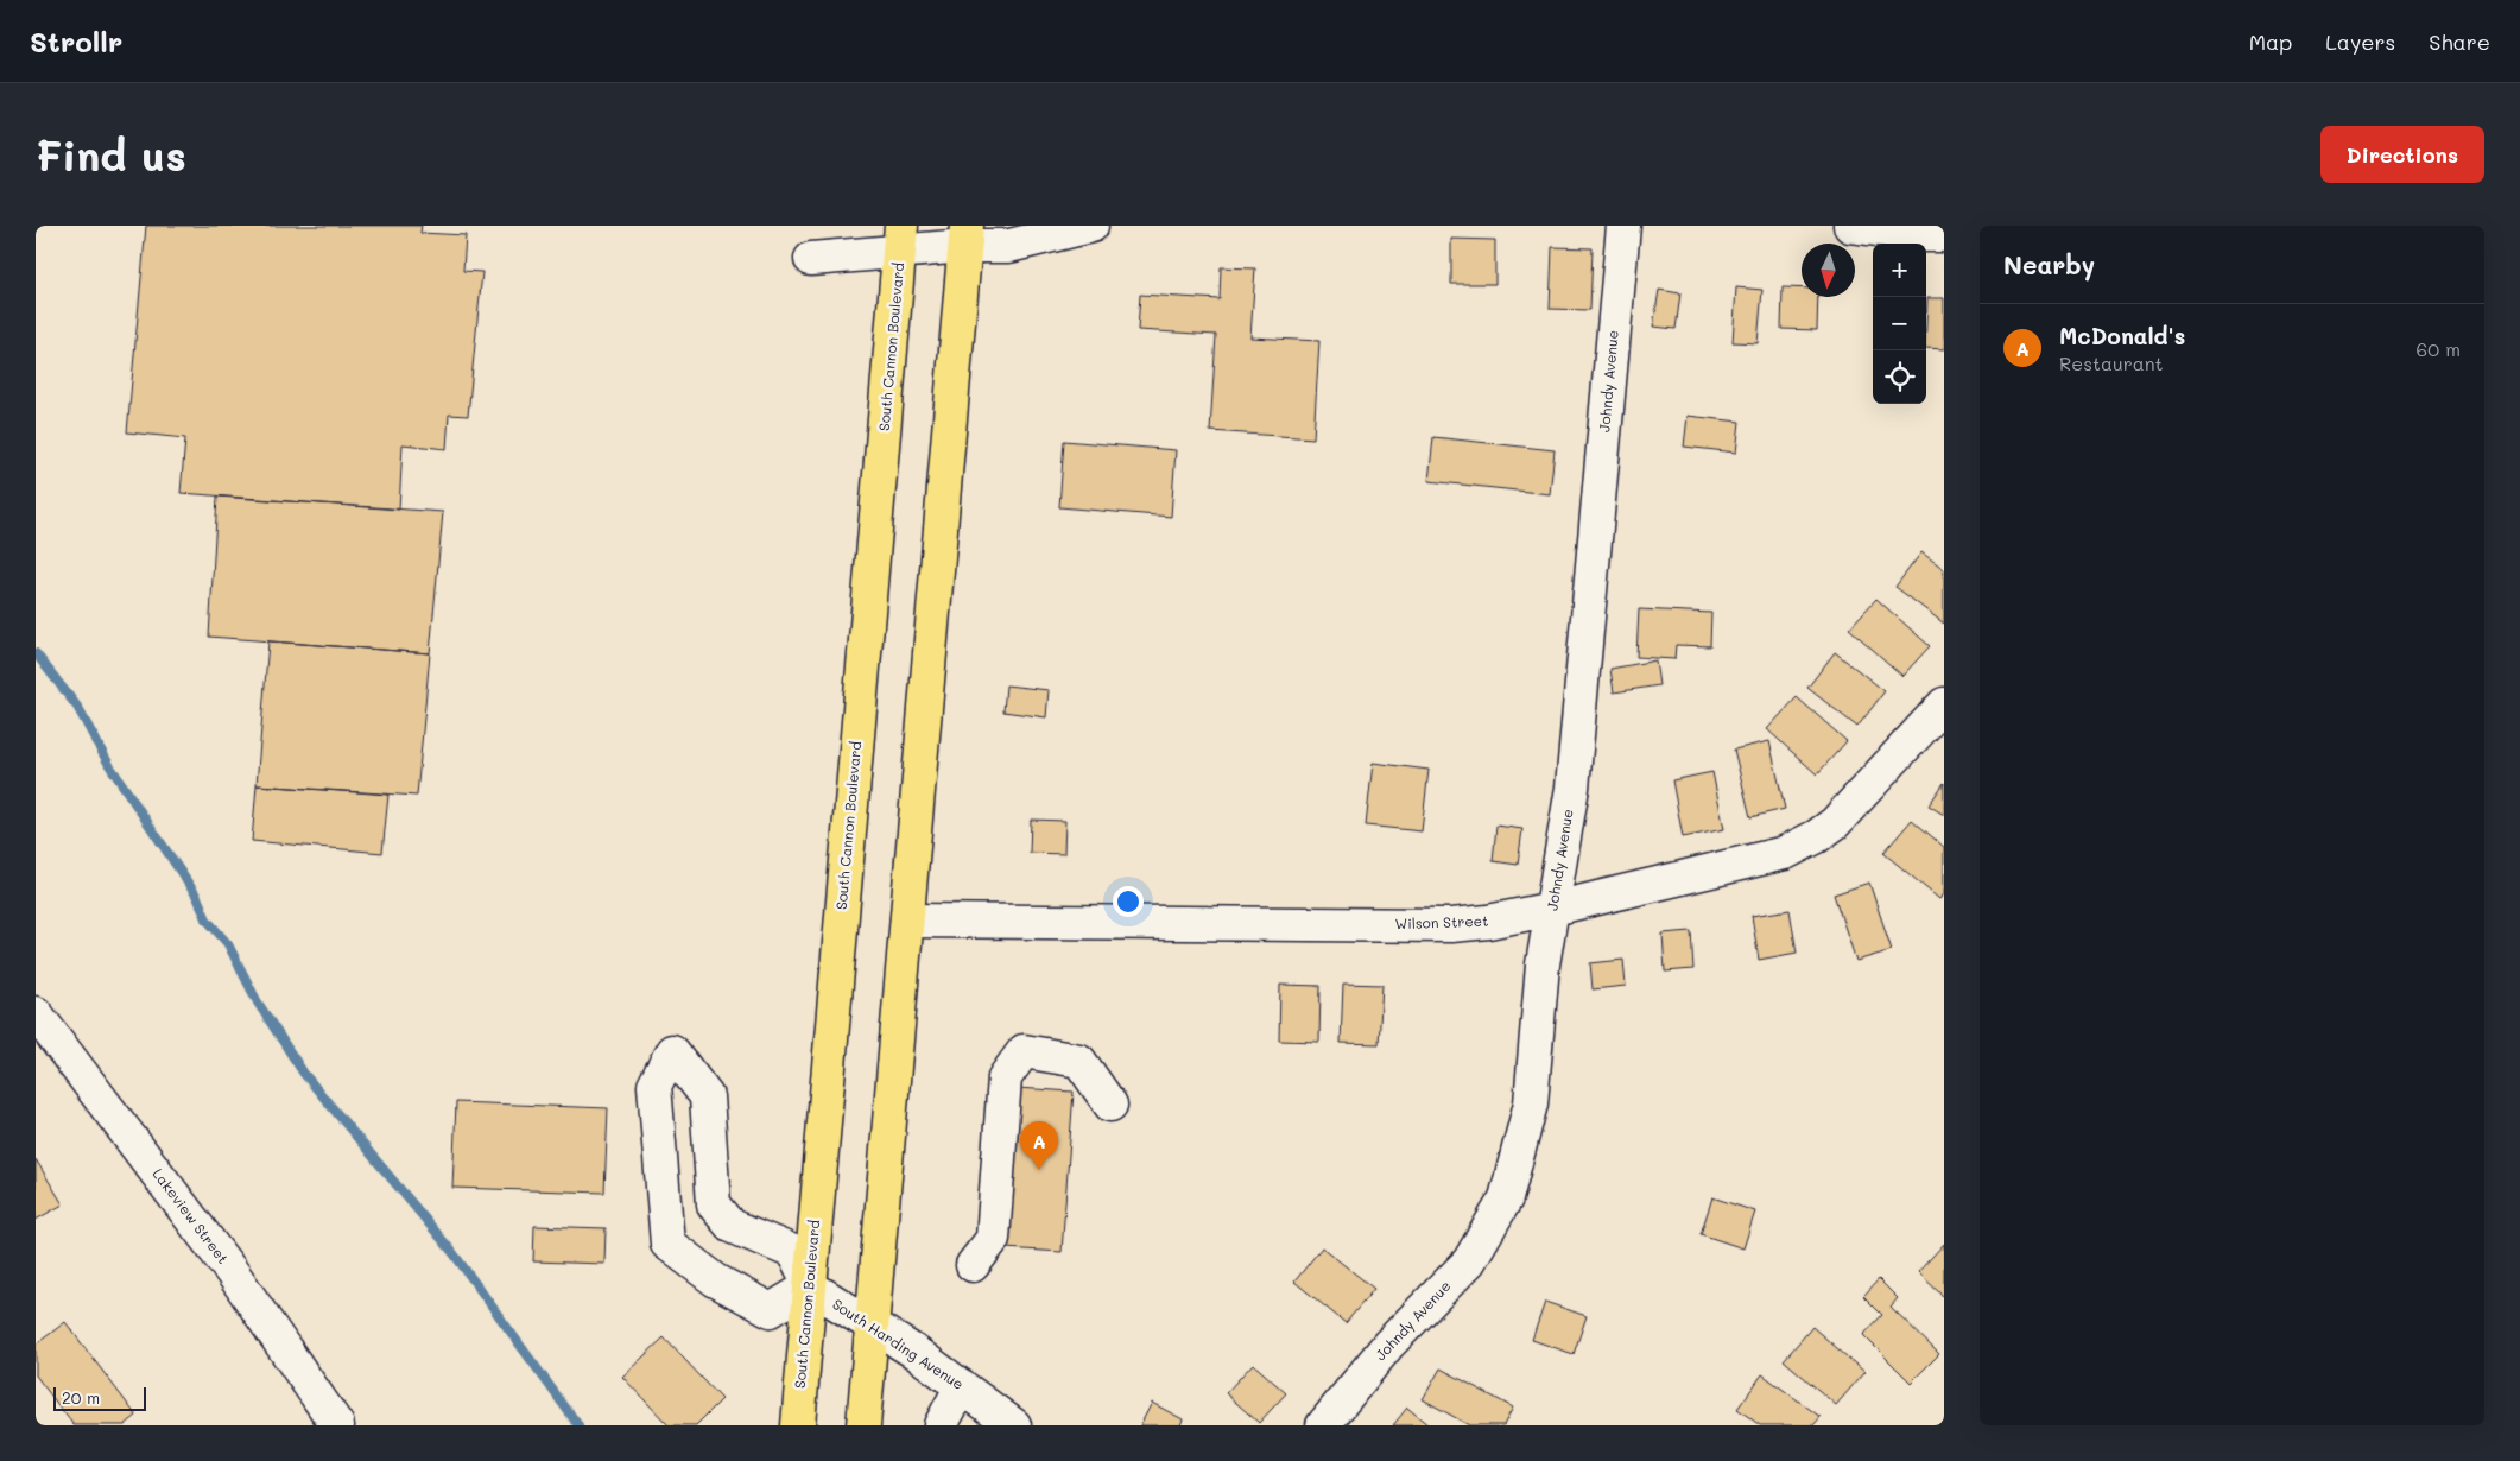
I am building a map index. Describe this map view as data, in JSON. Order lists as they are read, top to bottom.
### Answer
{
  "streets": {
    "main road": ["South Cannon Boulevard"],
    "street": [
      "Johndy Avenue",
      "Wilson Street",
      "Lakeview Street",
      "South Harding Avenue"
    ]
  },
  "crossings": [
    ["South Cannon Boulevard", "South Harding Avenue"],
    ["Johndy Avenue", "Wilson Street"]
  ],
  "scale_bar": "20 m",
  "north": "bottom",
  "page": {
    "header": "Strollr",
    "nav": ["Map", "Layers", "Share"],
    "buttons": "Directions",
    "title": "Find us",
    "heading": "Nearby",
    "map_buttons": ["+", "−"],
    "list": [
      {
        "mark": "A",
        "name": "McDonald's",
        "note": "Restaurant",
        "value": "60 m"
      }
    ],
    "pins": "A",
    "scale": "20 m"
  }
}
